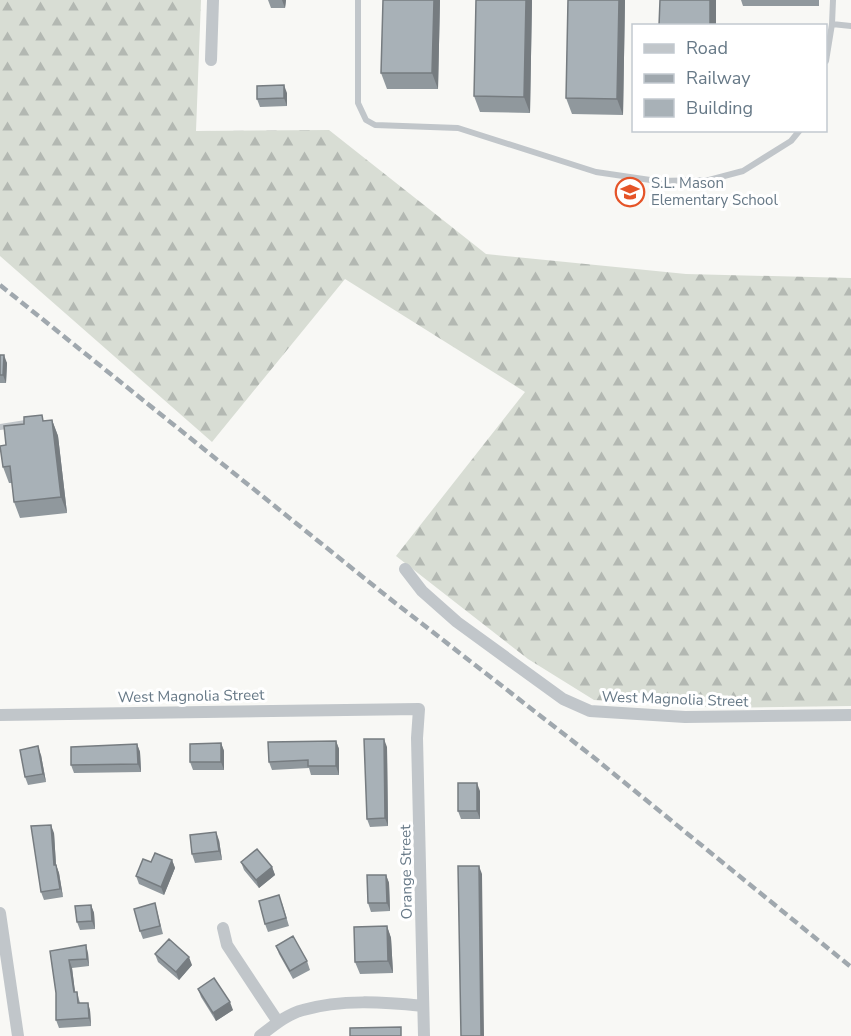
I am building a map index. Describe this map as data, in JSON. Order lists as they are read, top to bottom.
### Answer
{
  "streets": {
    "street": ["West Magnolia Street", "Orange Street"]
  },
  "crossings": [
    ["West Magnolia Street", "Orange Street"]
  ],
  "places": {
    "school or university": ["S.L. Mason Elementary School"]
  },
  "legend": ["Road", "Railway", "Building"]
}
